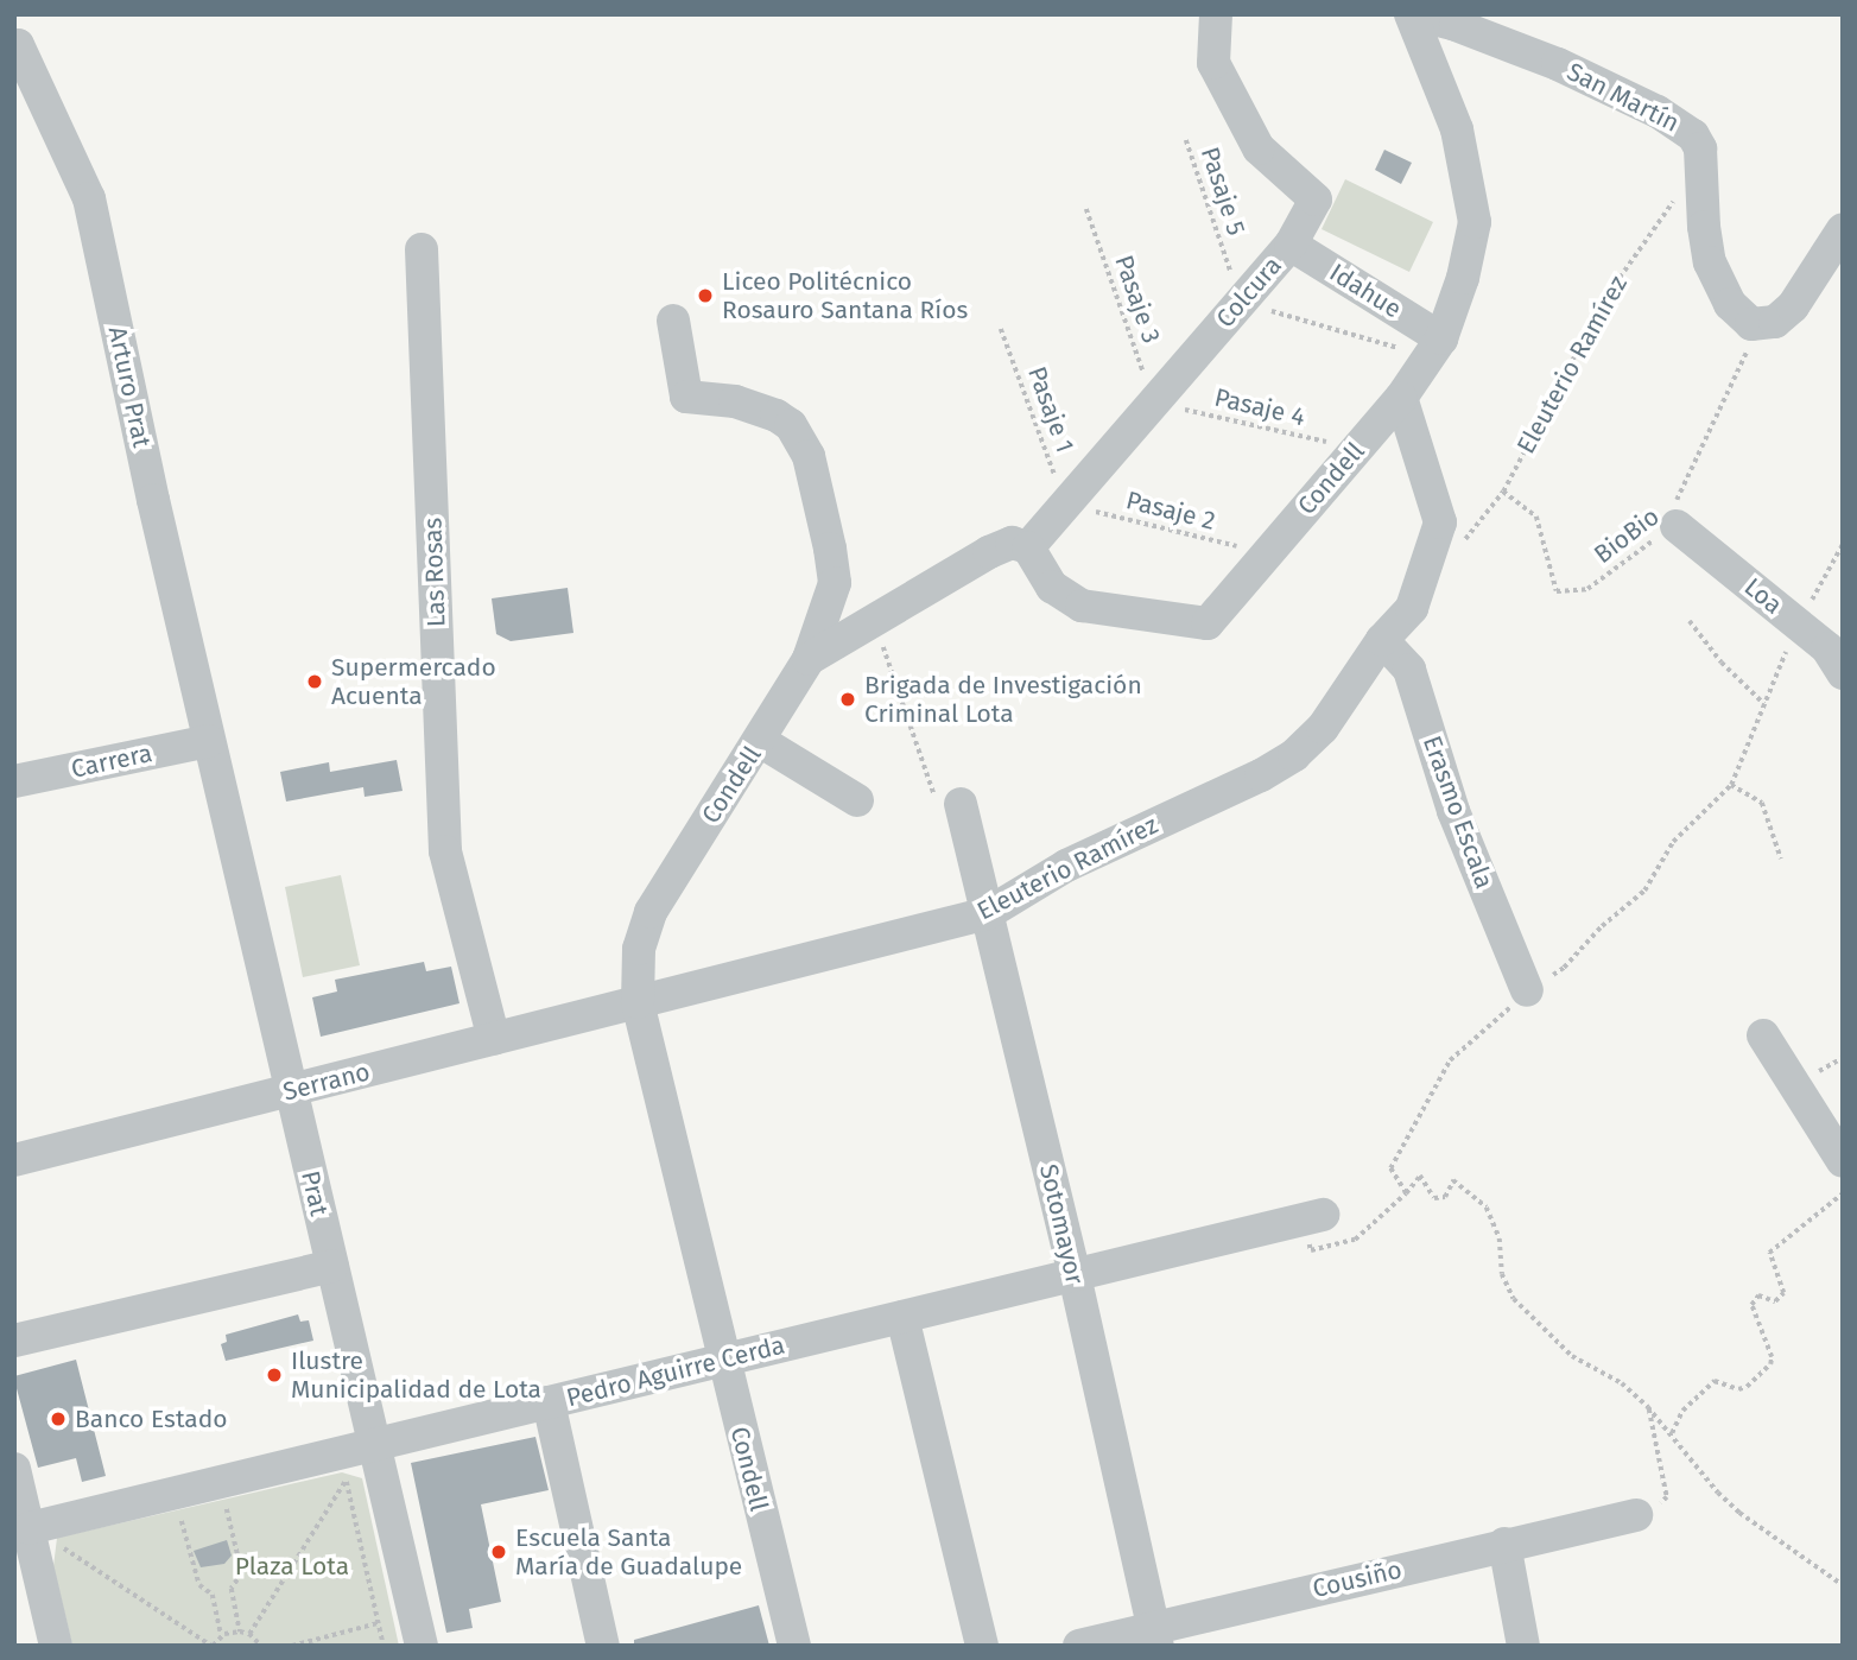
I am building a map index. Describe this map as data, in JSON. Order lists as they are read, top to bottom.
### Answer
{
  "streets": {
    "street": [
      "San Martín",
      "Idahue",
      "Colcura",
      "Eleuterio Ramírez",
      "Arturo Prat",
      "Condell",
      "Las Rosas",
      "Loa",
      "Carrera",
      "Erasmo Escala",
      "Serrano",
      "Prat",
      "Sotomayor",
      "Pedro Aguirre Cerda",
      "Cousiño"
    ],
    "path": [
      "Pasaje 5",
      "Pasaje 3",
      "Pasaje 4",
      "Pasaje 1",
      "Pasaje 2",
      "BioBio"
    ]
  },
  "crossings": [
    ["San Martín", "BioBio"],
    ["Pasaje 5", "Colcura"],
    ["Idahue", "Colcura"],
    ["Colcura", "Pasaje 3"],
    ["Colcura", "Pasaje 4"],
    ["Colcura", "Pasaje 1"],
    ["Colcura", "Condell"],
    ["Colcura", "Pasaje 2"],
    ["Pasaje 3", "Pasaje 4"],
    ["Eleuterio Ramírez", "Condell"],
    ["Eleuterio Ramírez", "BioBio"],
    ["Eleuterio Ramírez", "Erasmo Escala"],
    ["Eleuterio Ramírez", "Serrano"],
    ["Eleuterio Ramírez", "Sotomayor"],
    ["Arturo Prat", "Carrera"],
    ["Arturo Prat", "Prat"],
    ["Pasaje 4", "Condell"],
    ["Pasaje 1", "Pasaje 2"],
    ["Condell", "Pasaje 2"],
    ["Condell", "Serrano"],
    ["Condell", "Pedro Aguirre Cerda"],
    ["BioBio", "Loa"],
    ["Las Rosas", "Serrano"],
    ["Carrera", "Prat"],
    ["Serrano", "Prat"],
    ["Prat", "Pedro Aguirre Cerda"],
    ["Sotomayor", "Pedro Aguirre Cerda"],
    ["Sotomayor", "Cousiño"]
  ],
  "parks": ["Plaza Lota"],
  "places": [
    "Liceo Politécnico Rosauro Santana Ríos",
    "Supermercado Acuenta",
    "Brigada de Investigación Criminal Lota",
    "Ilustre Municipalidad de Lota",
    "Banco Estado",
    "Escuela Santa María de Guadalupe"
  ]
}
